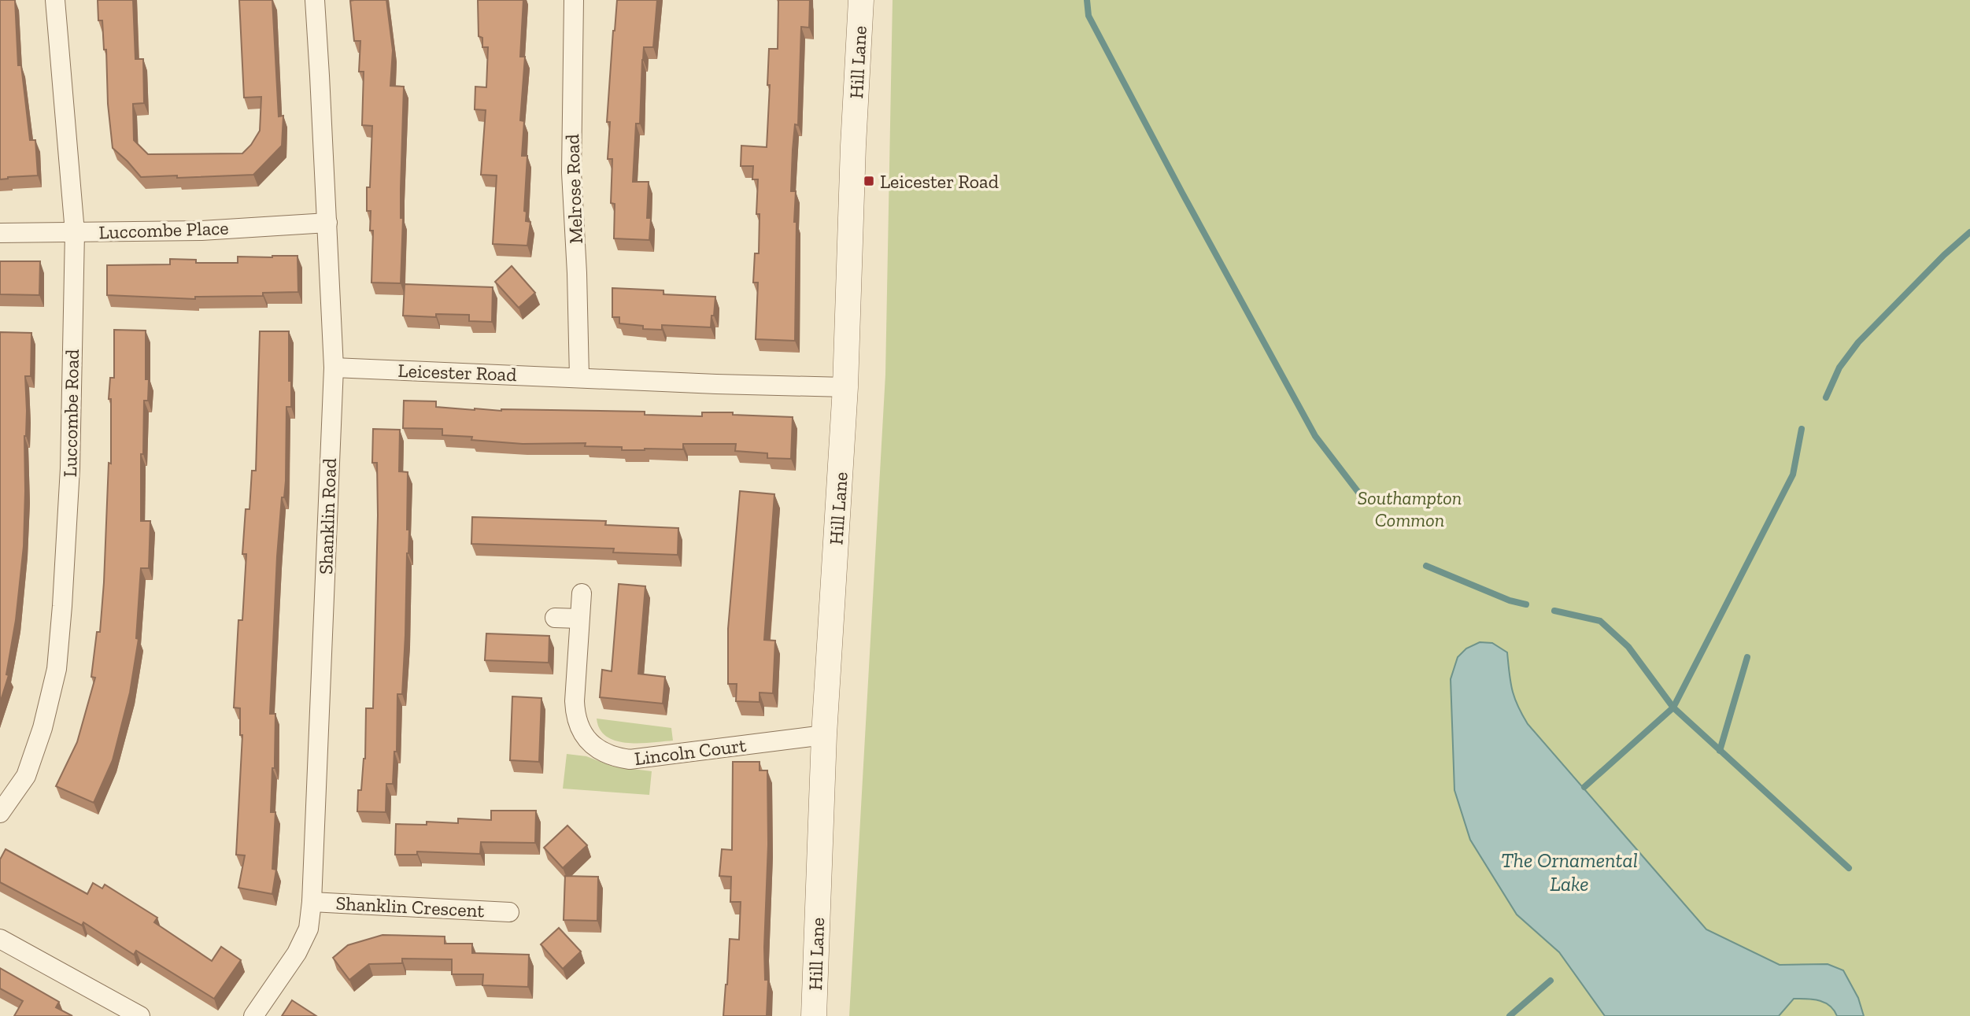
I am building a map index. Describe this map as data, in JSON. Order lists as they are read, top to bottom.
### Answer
{
  "streets": {
    "street": [
      "Hill Lane",
      "Melrose Road",
      "Luccombe Place",
      "Leicester Road",
      "Luccombe Road",
      "Shanklin Road",
      "Lincoln Court",
      "Shanklin Crescent"
    ]
  },
  "crossings": [
    ["Hill Lane", "Leicester Road"],
    ["Hill Lane", "Lincoln Court"],
    ["Melrose Road", "Leicester Road"],
    ["Luccombe Place", "Luccombe Road"],
    ["Luccombe Place", "Shanklin Road"],
    ["Leicester Road", "Shanklin Road"],
    ["Shanklin Road", "Shanklin Crescent"]
  ],
  "water": ["The Ornamental Lake"],
  "parks": ["Southampton Common"],
  "places": {
    "transit": ["Leicester Road"]
  }
}
